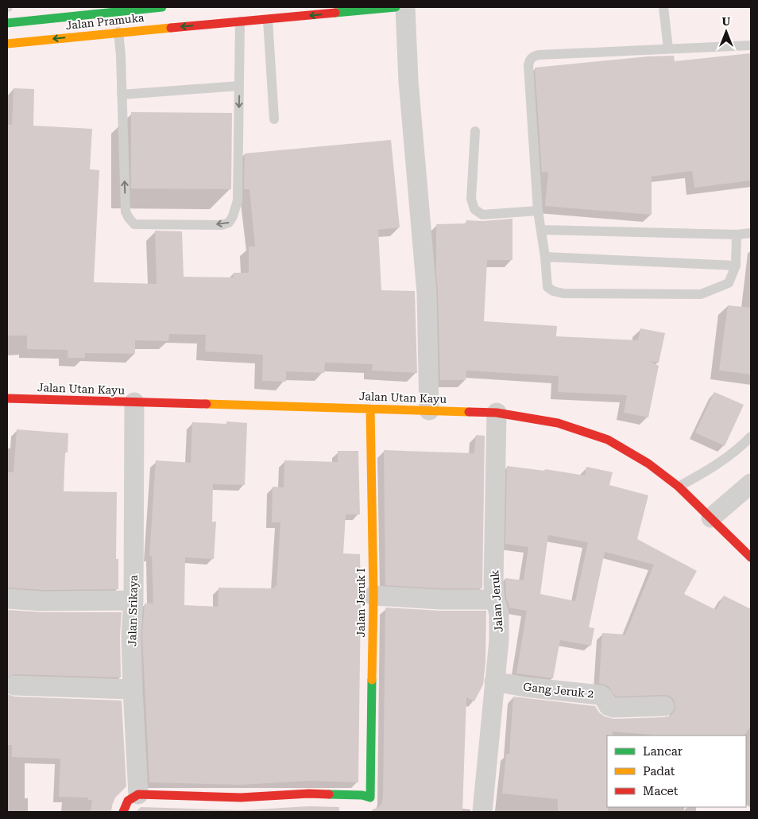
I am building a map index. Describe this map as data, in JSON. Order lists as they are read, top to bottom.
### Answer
{
  "streets": {
    "street": [
      "Jalan Pramuka",
      "Jalan Utan Kayu",
      "Jalan Jeruk",
      "Jalan Jeruk I",
      "Jalan Srikaya",
      "Gang Jeruk 2"
    ]
  },
  "crossings": [
    ["Jalan Utan Kayu", "Jalan Jeruk"],
    ["Jalan Utan Kayu", "Jalan Jeruk I"],
    ["Jalan Utan Kayu", "Jalan Srikaya"],
    ["Jalan Jeruk", "Gang Jeruk 2"],
    ["Jalan Jeruk I", "Jalan Srikaya"]
  ],
  "legend": ["Lancar", "Padat", "Macet"],
  "north": "top"
}
